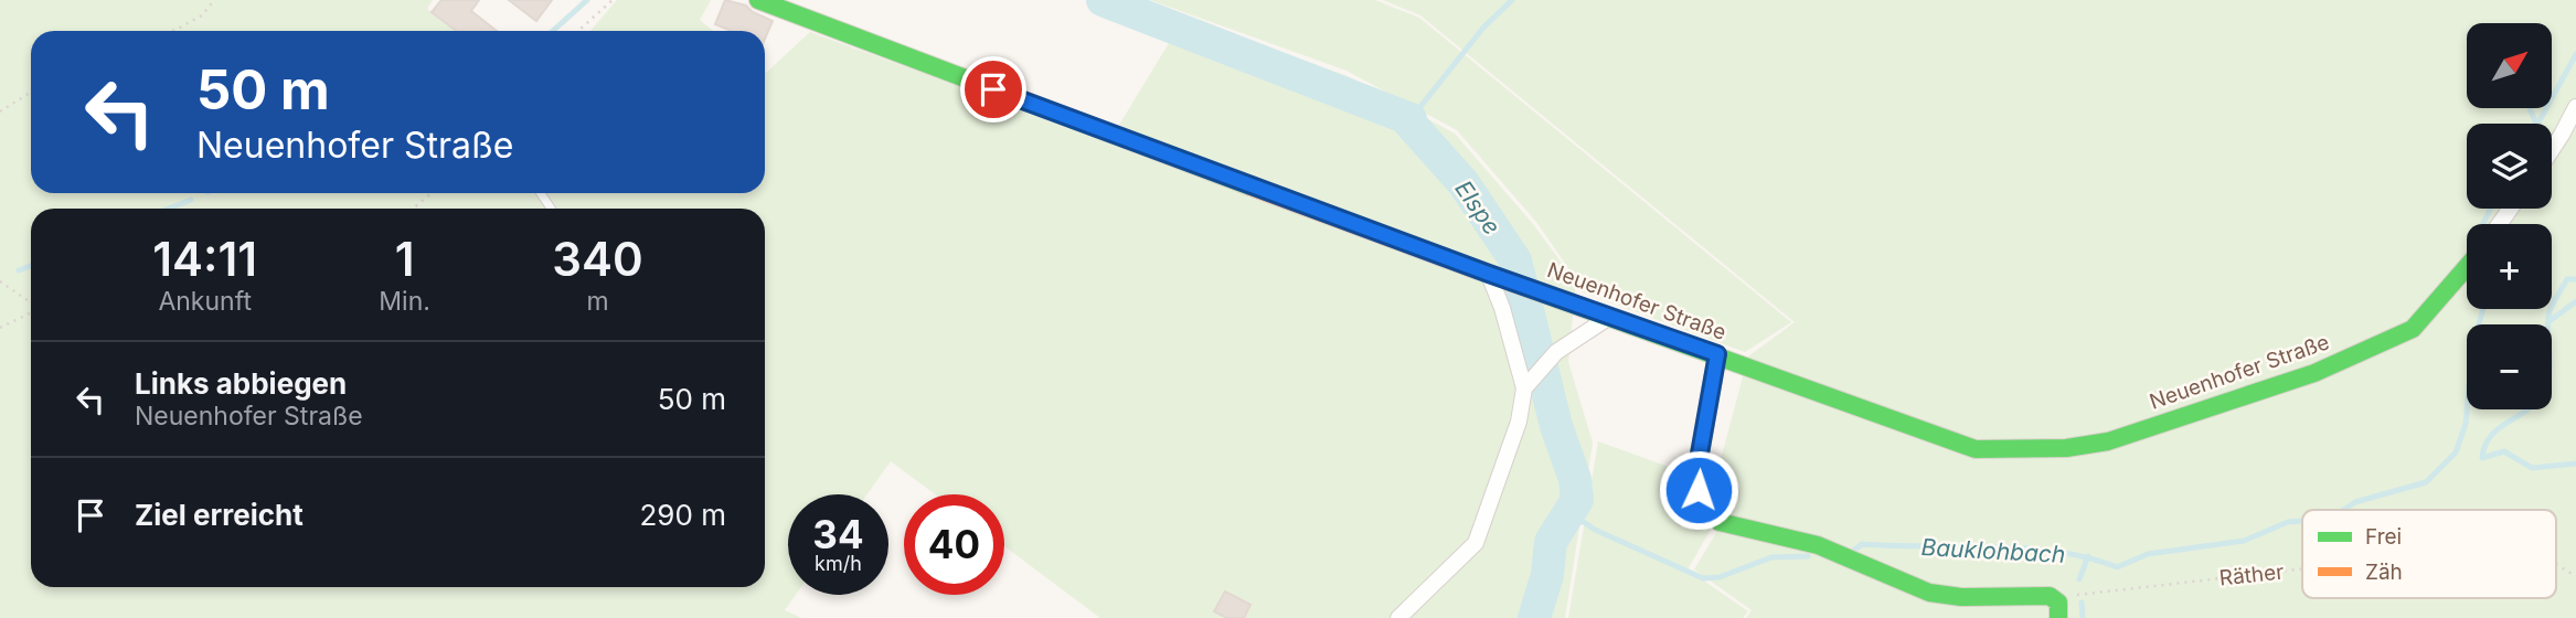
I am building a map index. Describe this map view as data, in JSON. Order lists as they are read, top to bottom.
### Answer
{
  "streets": {
    "street": ["Neuenhofer Straße"],
    "path": ["Räther"]
  },
  "water": ["Elspe", "Bauklohbach"],
  "legend": ["Frei", "Zäh"],
  "north": "top right",
  "page": {
    "map_buttons": ["+", "−"],
    "turn": ["50 m", "Neuenhofer Straße"],
    "eta": [
      "14:11",
      "Ankunft",
      "1",
      "Min.",
      "340",
      "m"
    ],
    "list": [
      {
        "name": "Links abbiegen",
        "note": "Neuenhofer Straße",
        "value": "50 m"
      },
      {
        "name": "Ziel erreicht",
        "value": "290 m"
      }
    ],
    "speed": "34 km/h",
    "limit": "40"
  }
}
